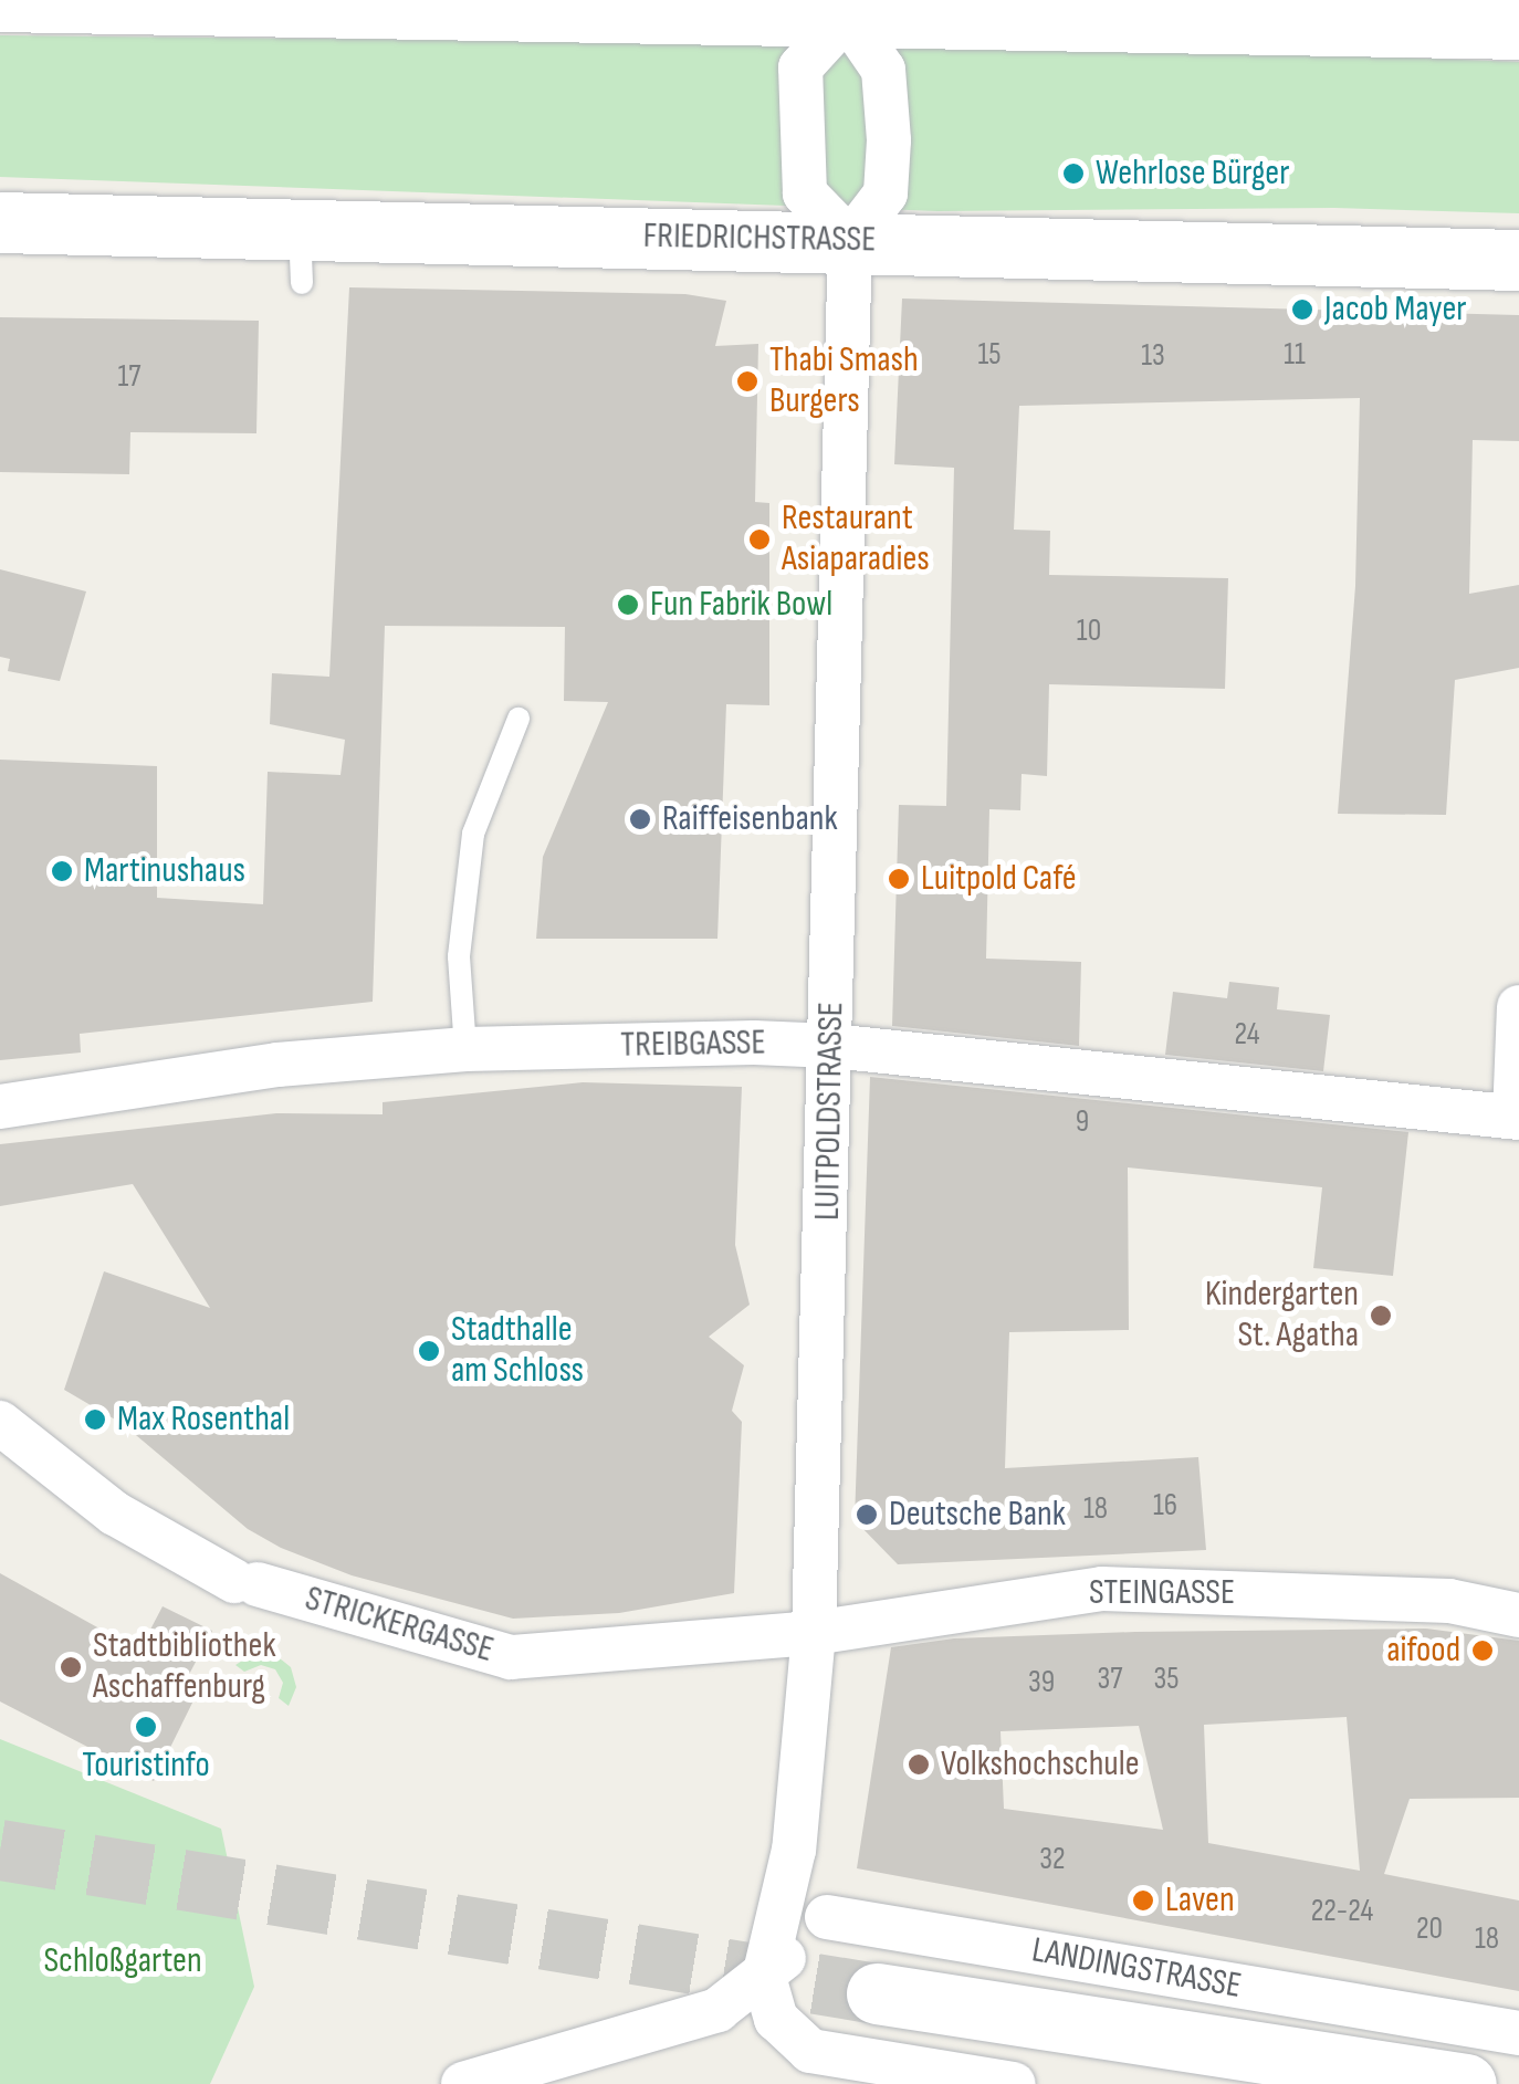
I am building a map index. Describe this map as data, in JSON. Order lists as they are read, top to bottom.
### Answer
{
  "streets": {
    "main road": ["FRIEDRICHSTRASSE", "LANDINGSTRASSE"],
    "street": [
      "TREIBGASSE",
      "LUITPOLDSTRASSE",
      "STEINGASSE",
      "STRICKERGASSE"
    ]
  },
  "crossings": [
    ["FRIEDRICHSTRASSE", "LUITPOLDSTRASSE"],
    ["TREIBGASSE", "LUITPOLDSTRASSE"],
    ["LUITPOLDSTRASSE", "STEINGASSE"],
    ["STEINGASSE", "STRICKERGASSE"]
  ],
  "parks": ["Schloßgarten"],
  "places": [
    "Wehrlose Bürger",
    "Jacob Mayer",
    "Thabi Smash Burgers",
    "Restaurant Asiaparadies",
    "Fun Fabrik Bowl",
    "Raiffeisenbank",
    "Martinushaus",
    "Luitpold Café",
    "Kindergarten St. Agatha",
    "Stadthalle am Schloss",
    "Max Rosenthal",
    "Deutsche Bank",
    "aifood",
    "Stadtbibliothek Aschaffenburg",
    "Touristinfo",
    "Volkshochschule",
    "Laven"
  ],
  "house_numbers": [
    "15",
    "11",
    "13",
    "17",
    "10",
    "24",
    "9",
    "16",
    "18",
    "37",
    "35",
    "39",
    "32",
    "22-24",
    "20",
    "18"
  ]
}
